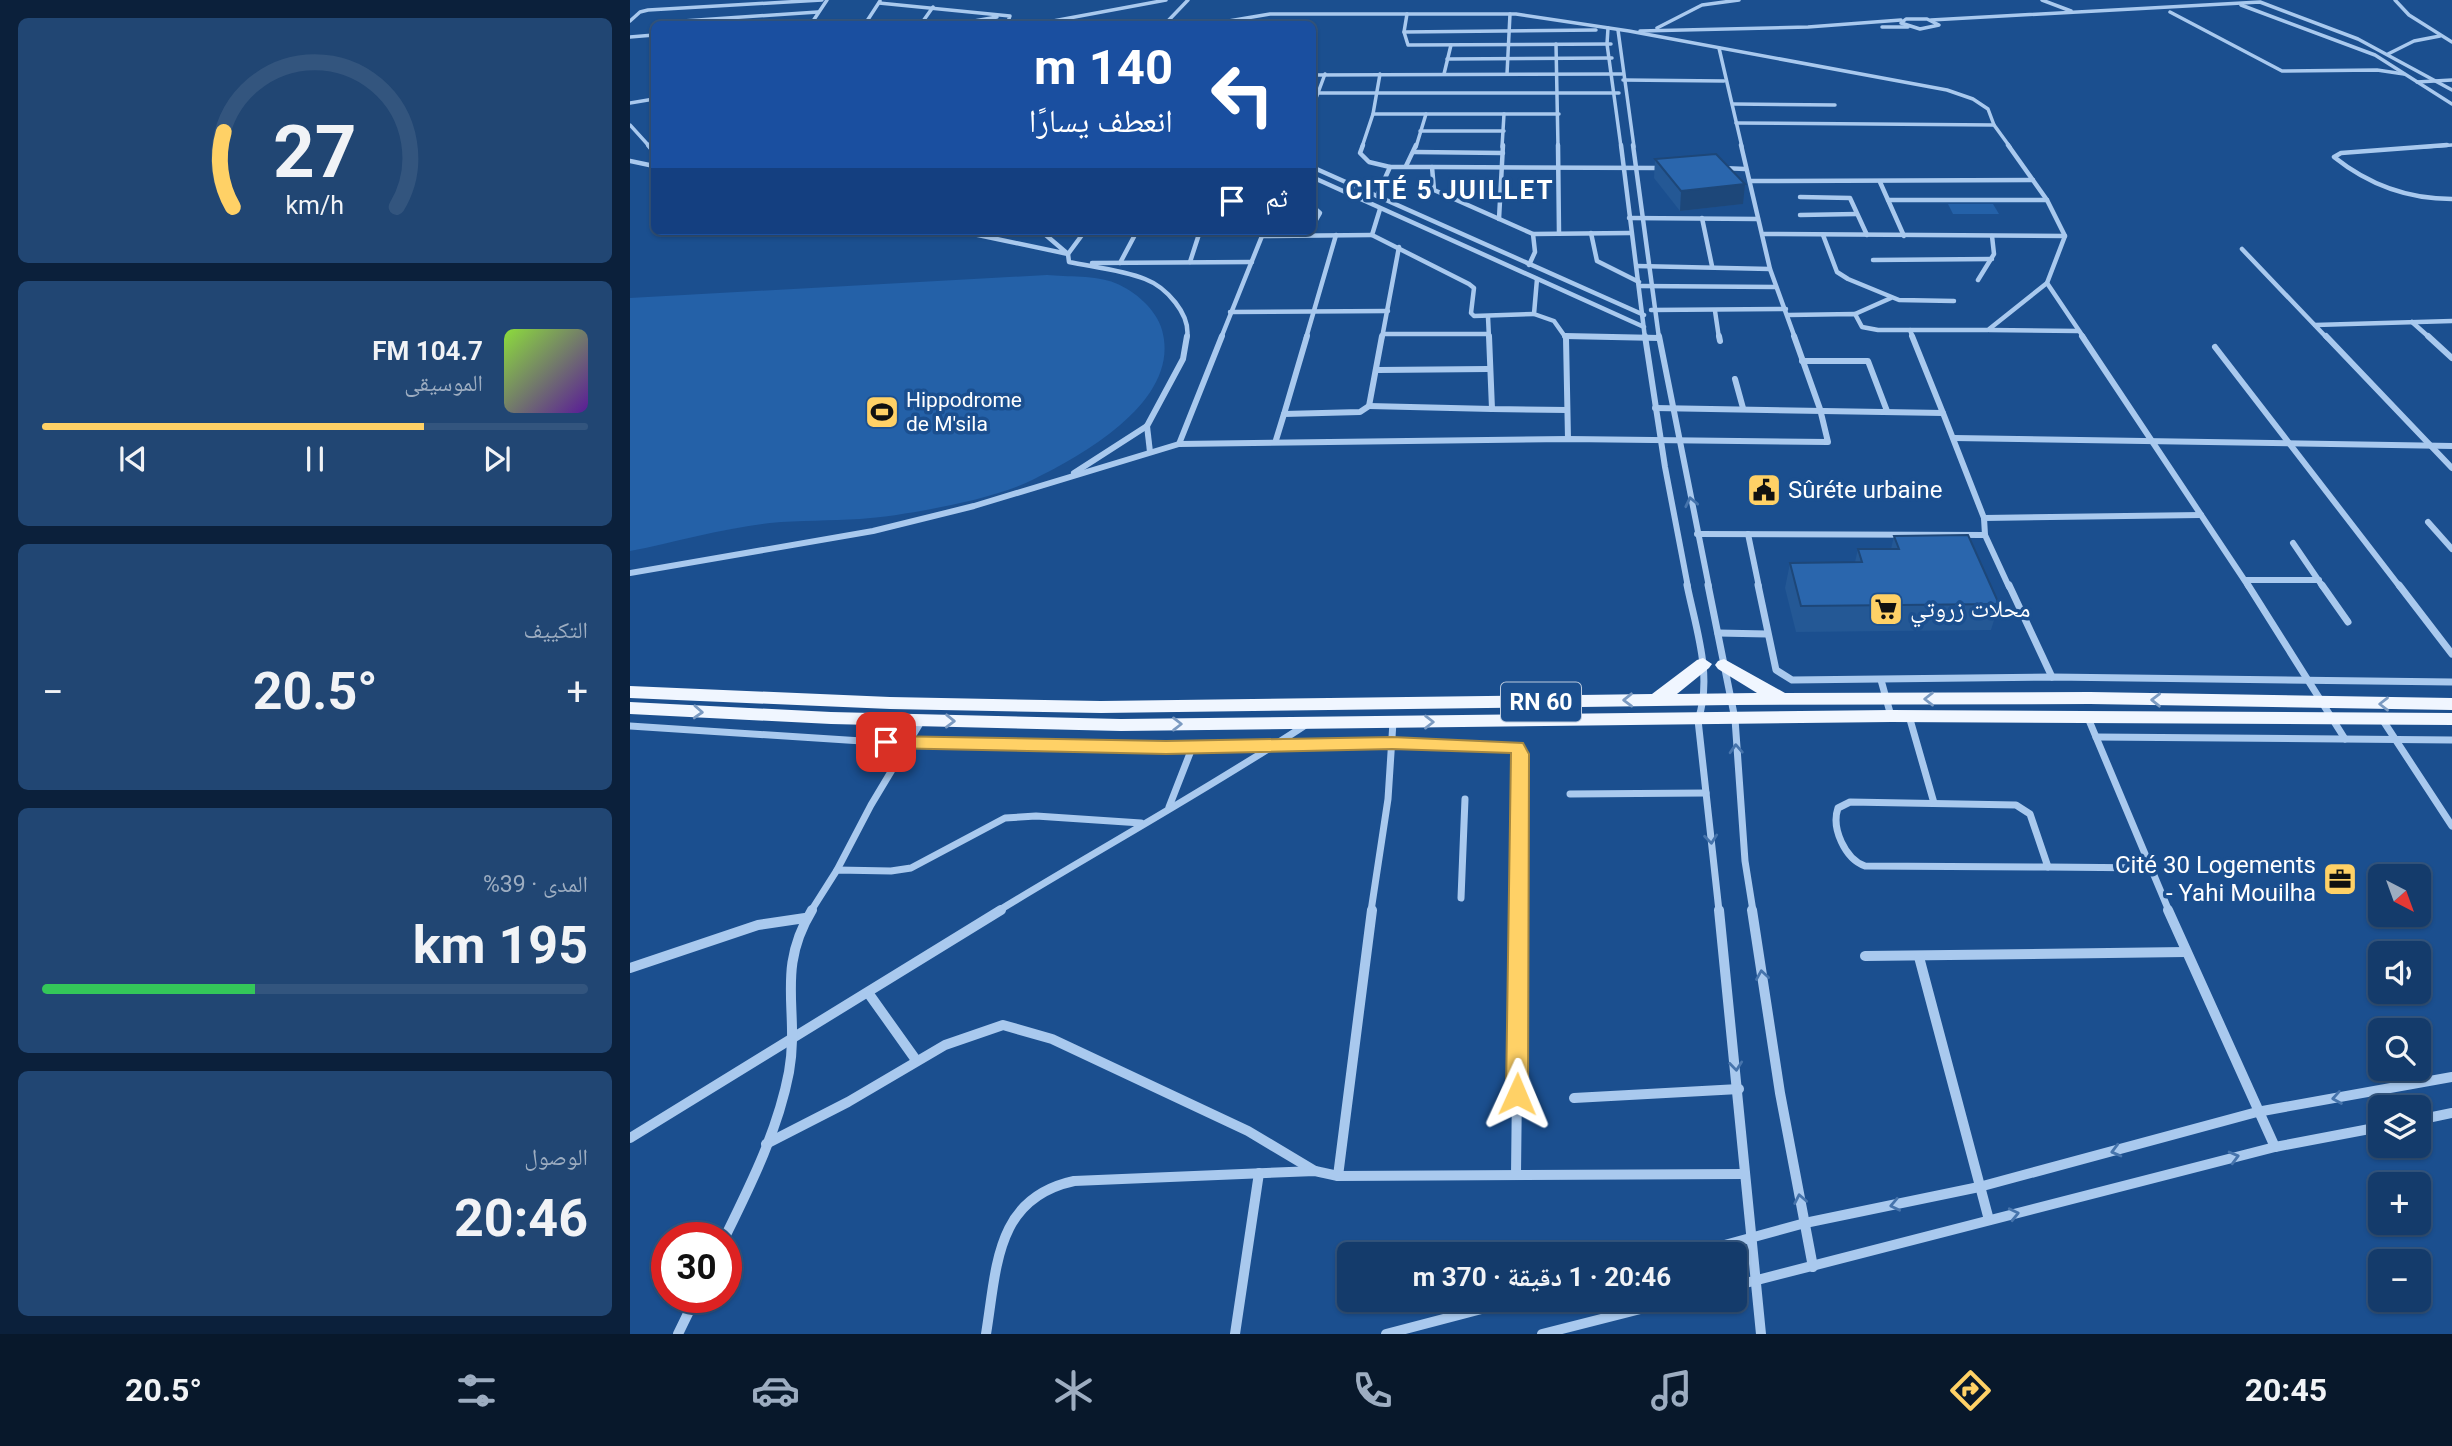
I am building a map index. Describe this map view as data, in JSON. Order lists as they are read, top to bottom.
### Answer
{
  "streets": {
    "main road": ["RN 60"]
  },
  "districts": ["CITÉ 5 JUILLET"],
  "places": {
    "sports": ["Hippodrome de M'sila"],
    "public building": ["Sûréte urbaine"],
    "supermarket": ["محلات زروتي"],
    "office": ["Cité 30 Logements - Yahi Mouilha"]
  },
  "north": "bottom right",
  "page": {
    "turn": ["140 m", "انعطف يسارًا"],
    "then": "ثم",
    "song": ["104.7 FM", "الموسيقى"],
    "tile": [
      "التكييف",
      ["المدى · 39%", "195 km"],
      ["الوصول", "20:46"]
    ],
    "heat": ["−", "20.5°", "+"],
    "map_buttons": ["+", "−"],
    "limit": "30",
    "trip": "20:46 · 1 دقيقة · 370 m",
    "tabs": ["20:45", "20.5°"],
    "gauge": ["27", "km/h"]
  }
}
